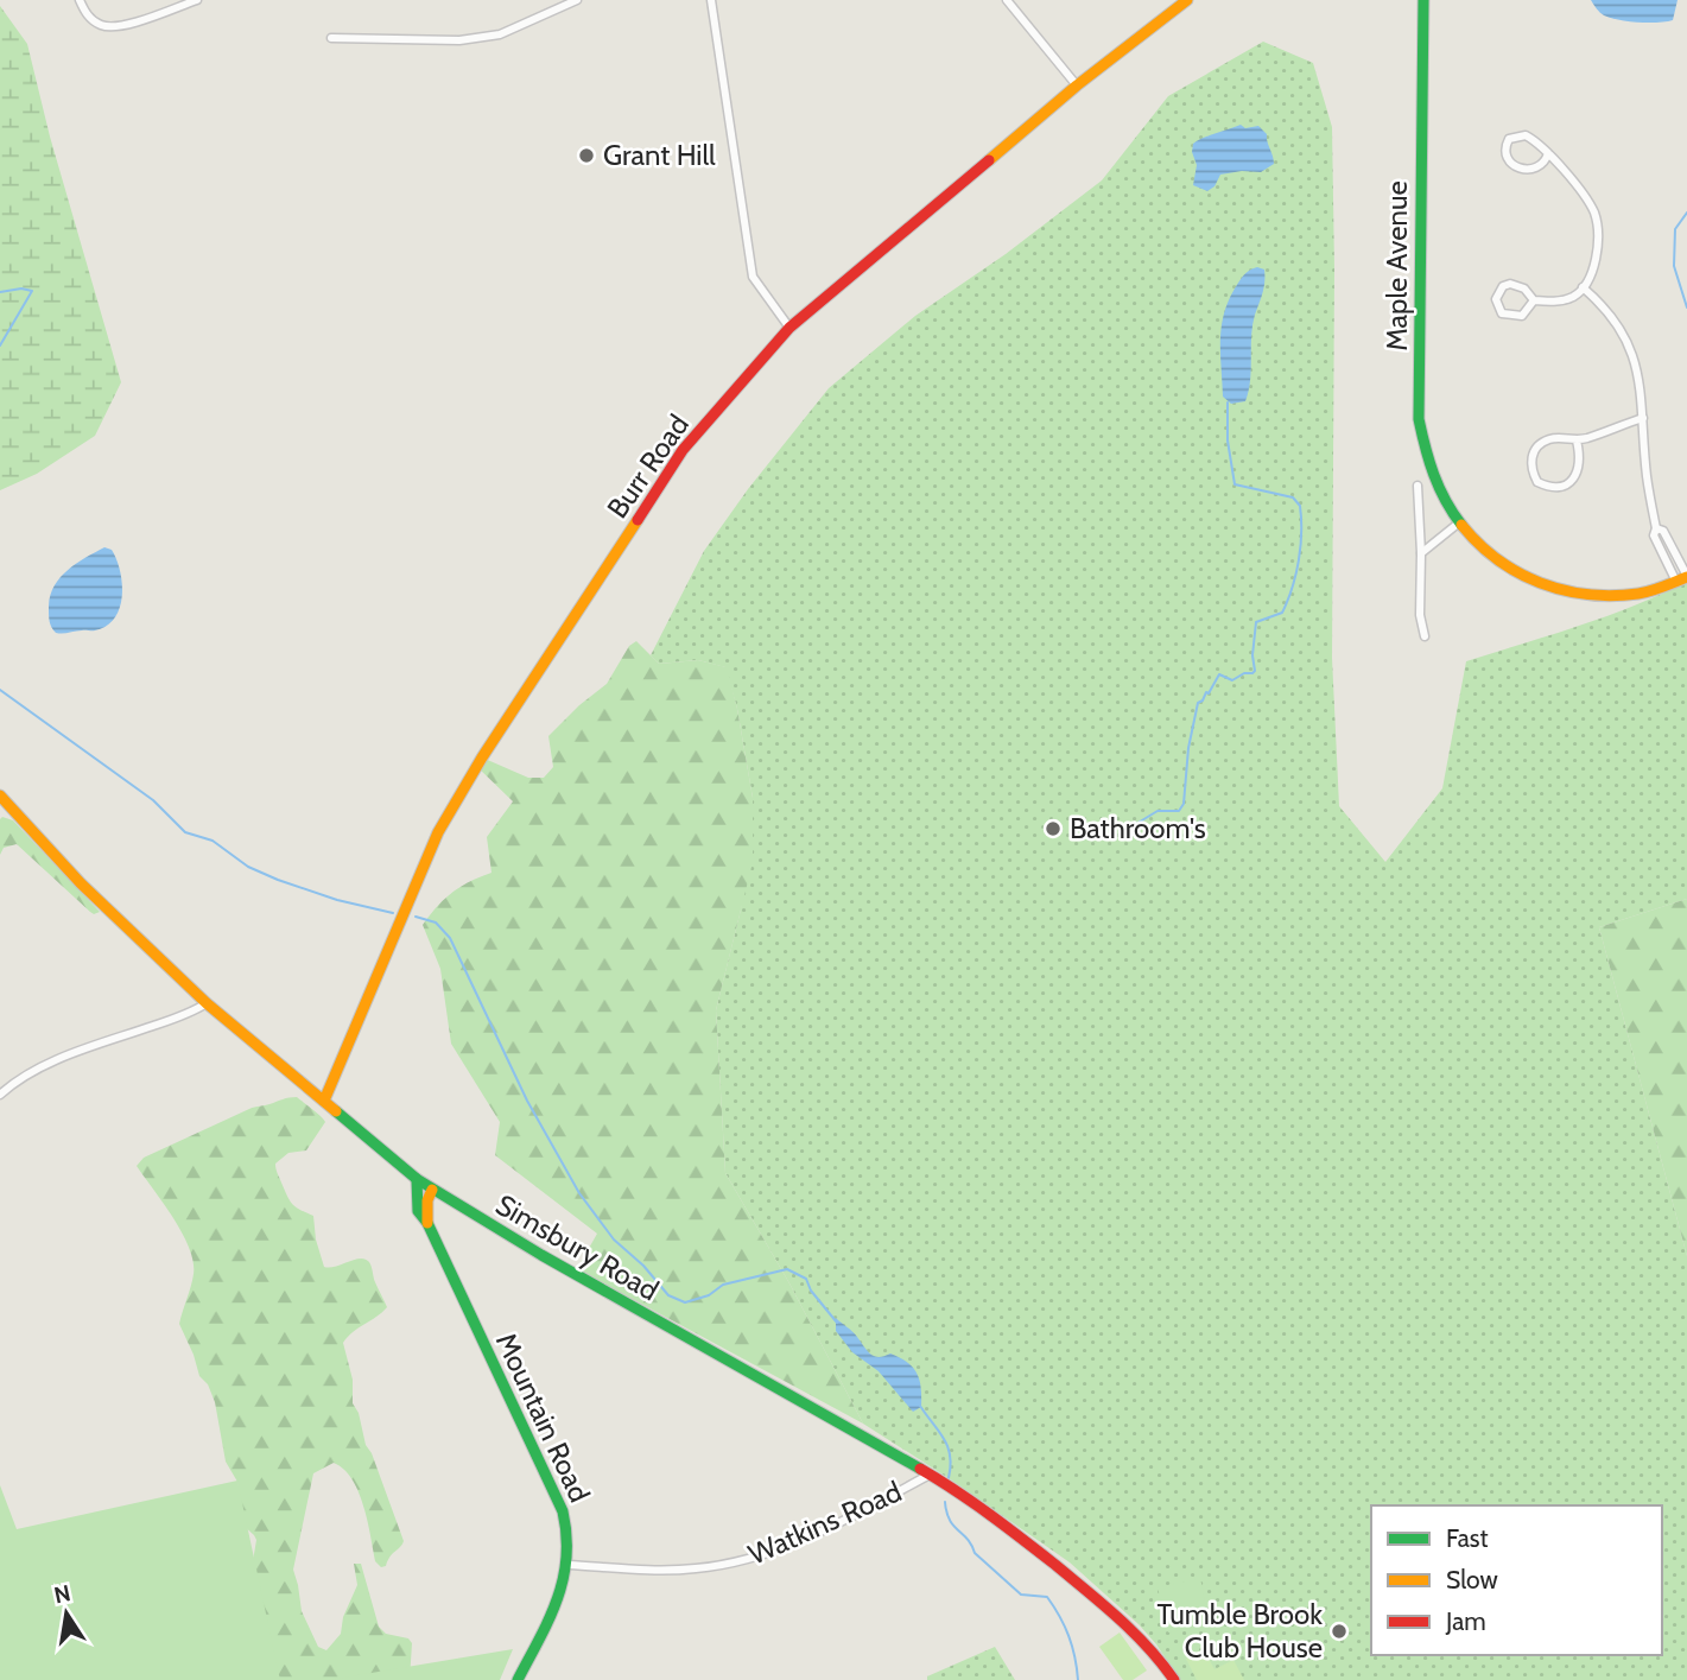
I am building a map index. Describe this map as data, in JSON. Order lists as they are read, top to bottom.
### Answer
{
  "streets": {
    "street": [
      "Maple Avenue",
      "Burr Road",
      "Simsbury Road",
      "Mountain Road",
      "Watkins Road"
    ]
  },
  "crossings": [
    ["Burr Road", "Simsbury Road"],
    ["Simsbury Road", "Mountain Road"],
    ["Simsbury Road", "Watkins Road"],
    ["Mountain Road", "Watkins Road"]
  ],
  "places": ["Grant Hill", "Bathroom's", "Tumble Brook Club House"],
  "legend": ["Fast", "Slow", "Jam"],
  "north": "top"
}
